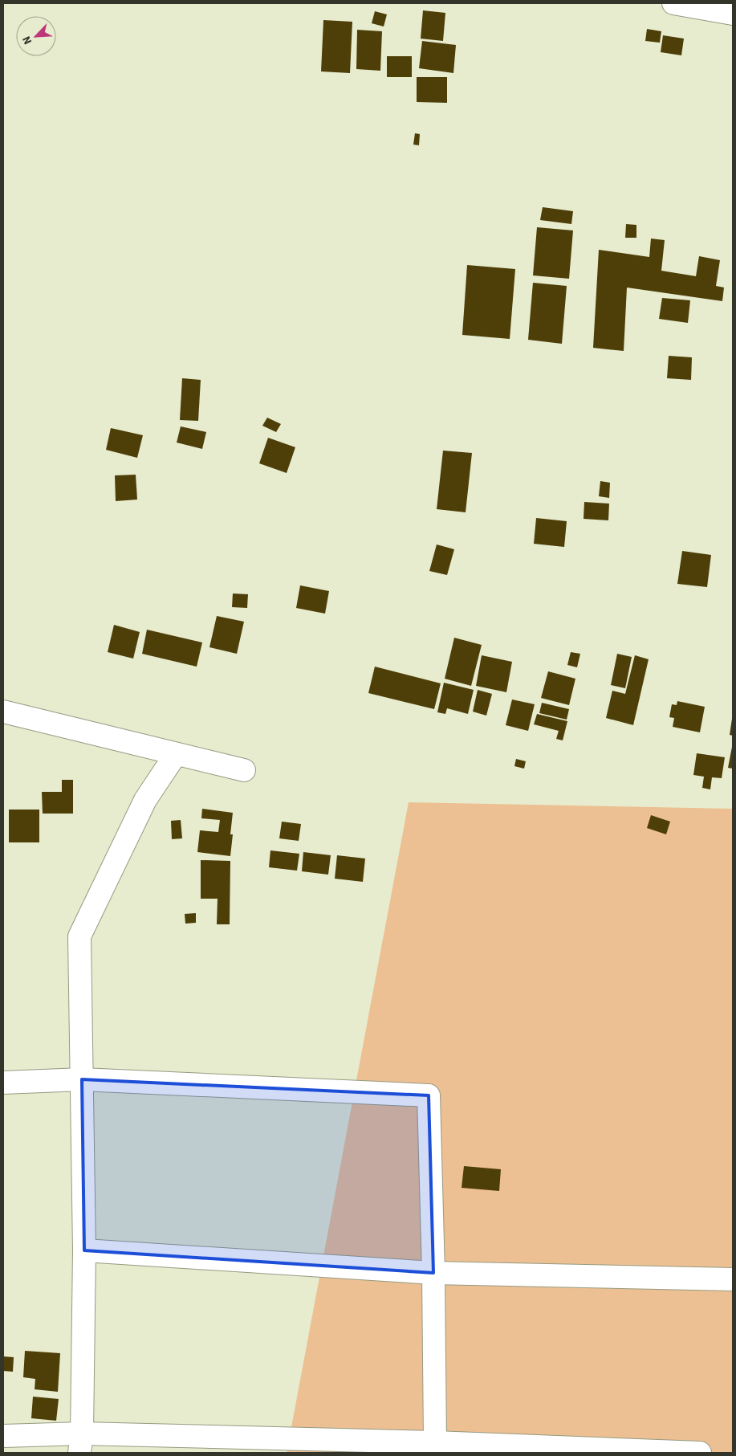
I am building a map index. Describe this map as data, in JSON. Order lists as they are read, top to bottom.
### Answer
{
  "north": "bottom left"
}
